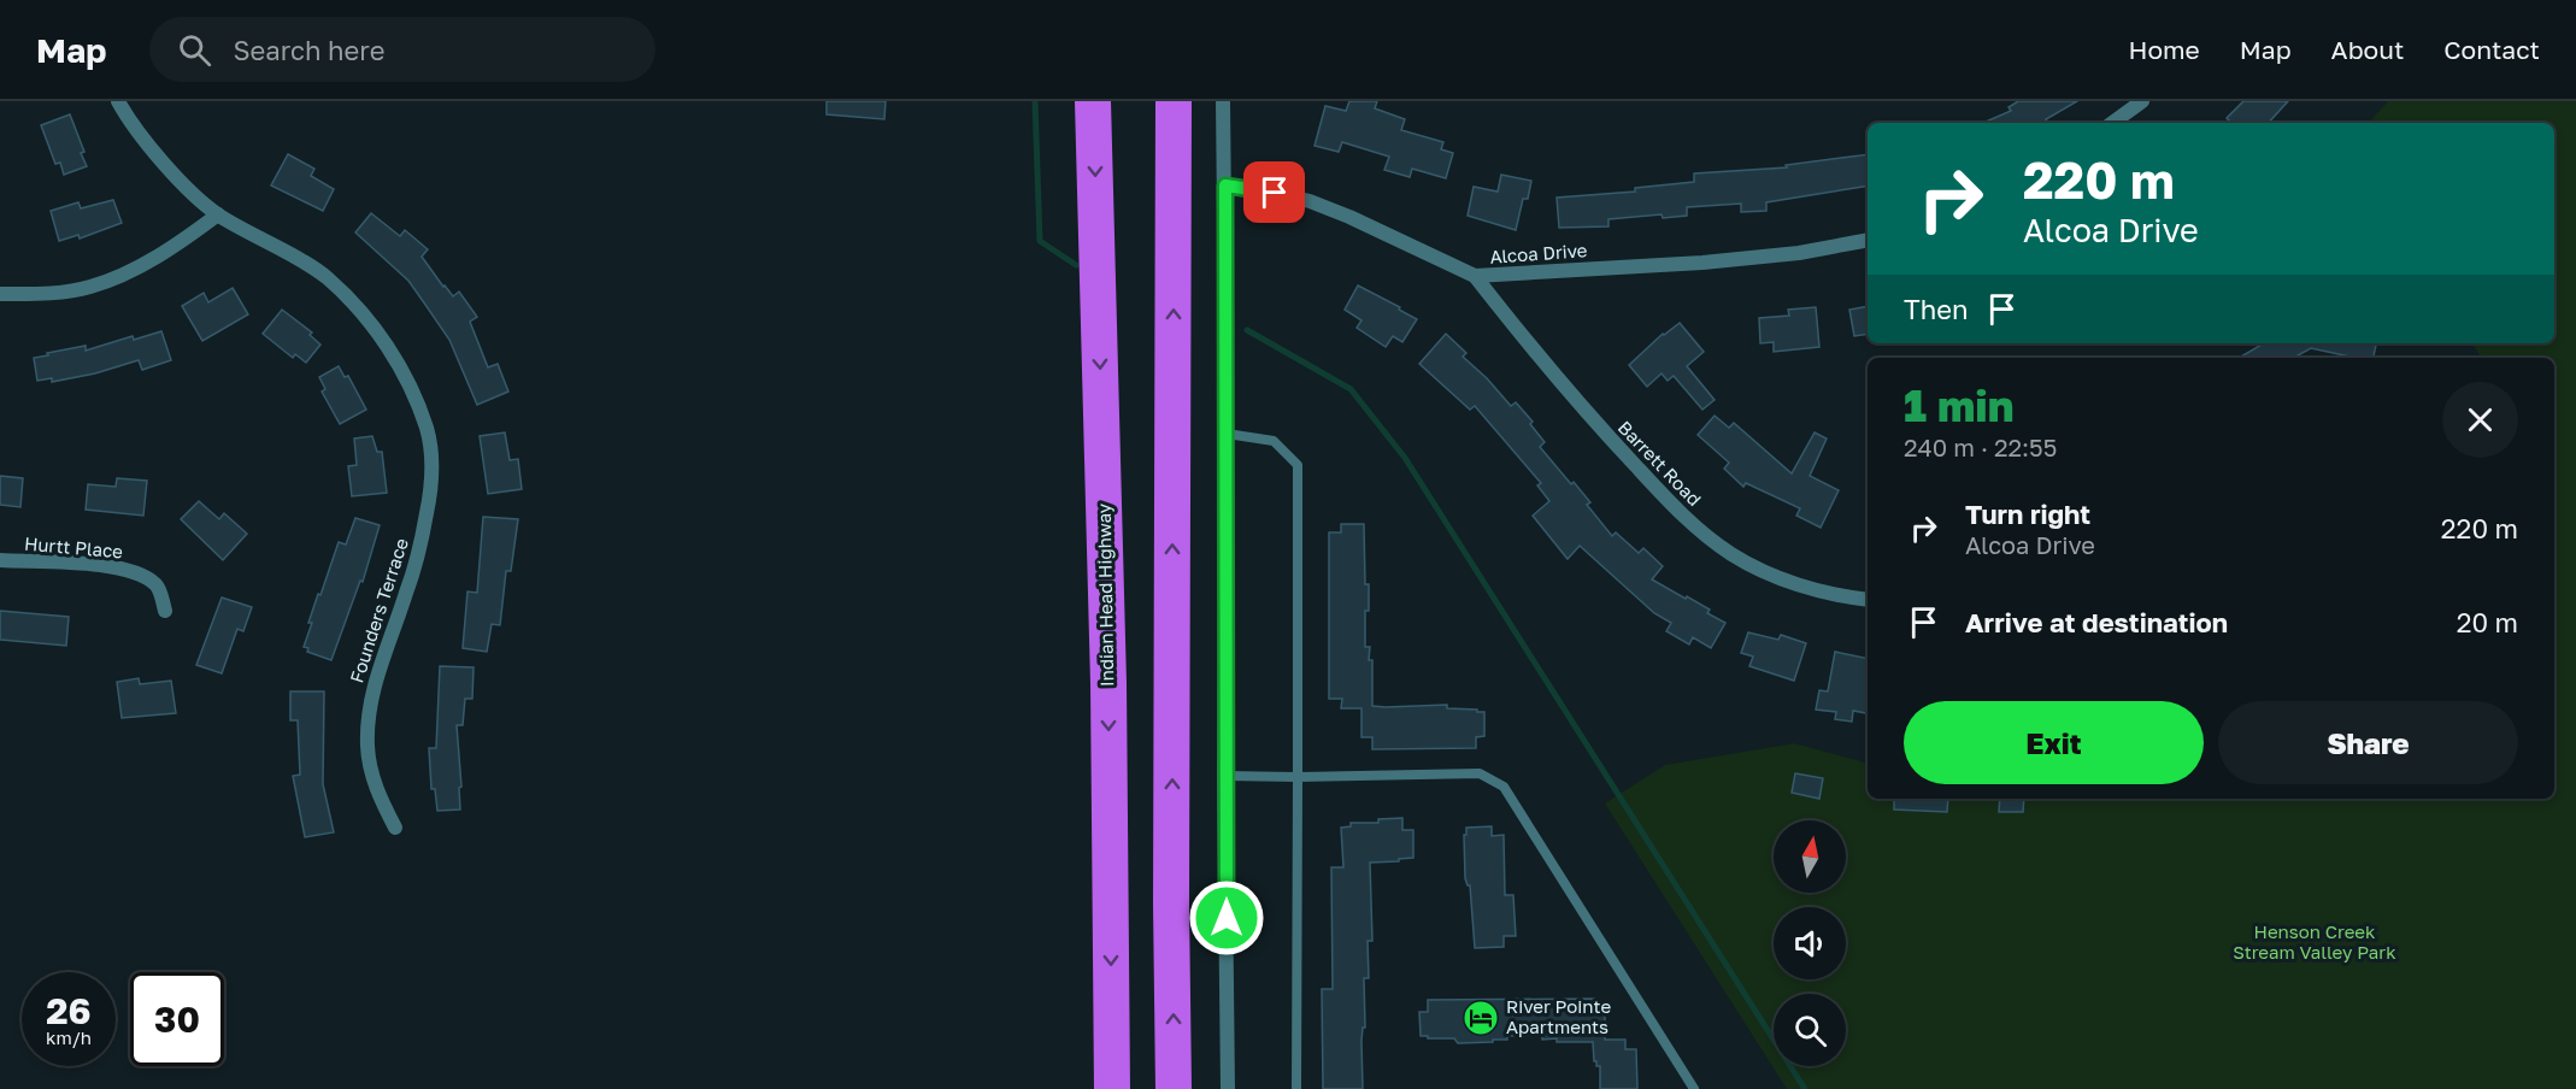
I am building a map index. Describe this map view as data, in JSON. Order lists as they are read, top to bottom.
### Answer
{
  "streets": {
    "highway": ["Indian Head Highway"],
    "street": [
      "Alcoa Drive",
      "Barrett Road",
      "Hurtt Place",
      "Founders Terrace"
    ]
  },
  "crossings": [
    ["Alcoa Drive", "Barrett Road"]
  ],
  "parks": ["Henson Creek Stream Valley Park"],
  "places": {
    "hotel": ["River Pointe Apartments"]
  },
  "north": "top",
  "page": {
    "header": "Map",
    "search": "Search here",
    "nav": [
      "Home",
      "Map",
      "About",
      "Contact"
    ],
    "turn": ["220 m", "Alcoa Drive"],
    "then": "Then",
    "heading": ["1 min", "240 m · 22:55"],
    "list": [
      {
        "name": "Turn right",
        "note": "Alcoa Drive",
        "value": "220 m"
      },
      {
        "name": "Arrive at destination",
        "value": "20 m"
      }
    ],
    "buttons": ["Exit", "Share"],
    "speed": "26 km/h",
    "limit": "30"
  }
}
